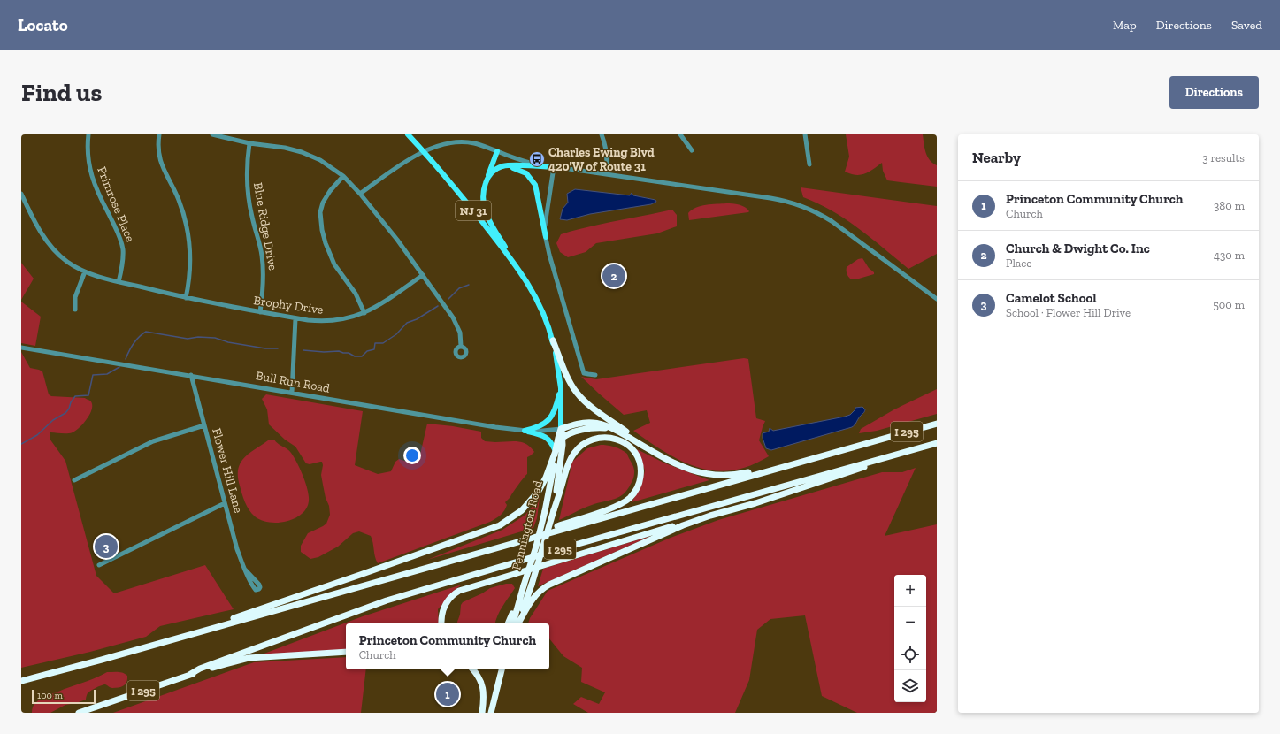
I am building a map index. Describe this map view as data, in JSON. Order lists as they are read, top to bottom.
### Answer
{
  "streets": {
    "highway": ["NJ 31", "I 295", "Pennington Road"],
    "street": [
      "Primrose Place",
      "Blue Ridge Drive",
      "Brophy Drive",
      "Bull Run Road",
      "Flower Hill Lane"
    ]
  },
  "crossings": [
    ["Primrose Place", "Brophy Drive"],
    ["Blue Ridge Drive", "Brophy Drive"],
    ["Bull Run Road", "Flower Hill Lane"],
    ["Bull Run Road", "Pennington Road"]
  ],
  "places": {
    "bus stop": ["Charles Ewing Blvd 420'W of Route 31"]
  },
  "scale_bar": "100 m",
  "page": {
    "header": "Locato",
    "nav": ["Map", "Directions", "Saved"],
    "buttons": "Directions",
    "title": "Find us",
    "heading": ["Nearby", "3 results"],
    "list": [
      {
        "mark": "1",
        "name": "Princeton Community Church",
        "note": "Church",
        "value": "380 m"
      },
      {
        "mark": "2",
        "name": "Church & Dwight Co. Inc",
        "note": "Place",
        "value": "430 m"
      },
      {
        "mark": "3",
        "name": "Camelot School",
        "note": "School · Flower Hill Drive",
        "value": "500 m"
      }
    ],
    "pins": ["2", "3", "1"],
    "map_buttons": ["+", "−"],
    "popup": ["Princeton Community Church", "Church"],
    "scale": "100 m"
  }
}
